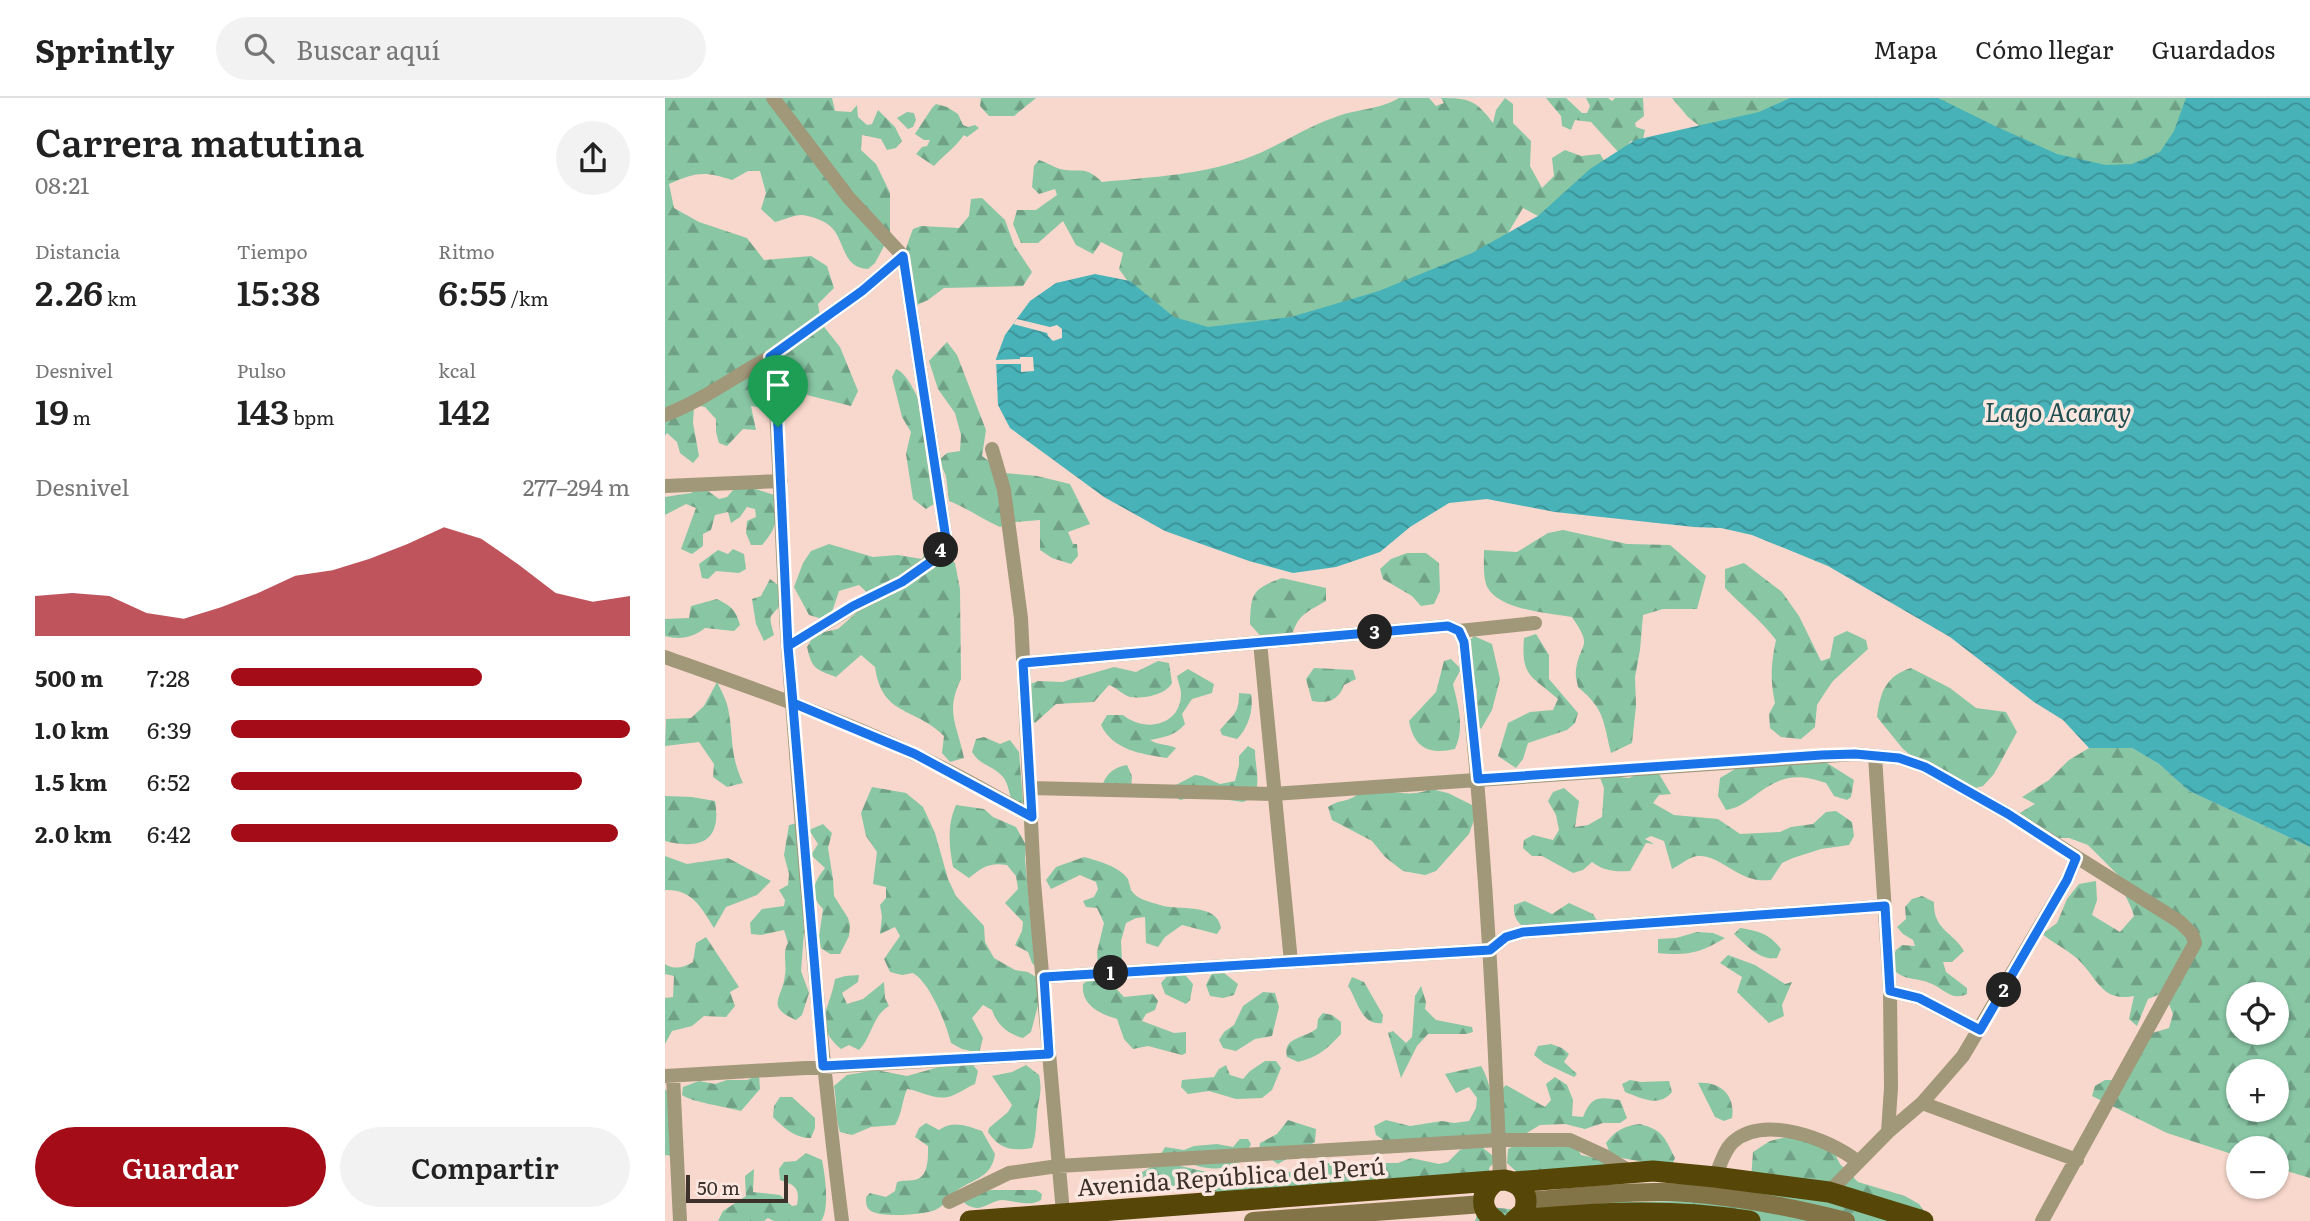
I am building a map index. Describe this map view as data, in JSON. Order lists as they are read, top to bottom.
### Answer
{
  "streets": {
    "highway": ["Avenida República del Perú"]
  },
  "water": ["Lago Acaray"],
  "scale_bar": "50 m",
  "page": {
    "header": "Sprintly",
    "search": "Buscar aquí",
    "nav": ["Mapa", "Cómo llegar", "Guardados"],
    "heading": ["Carrera matutina", "08:21"],
    "stats": [
      ["Distancia", "2.26 km"],
      ["Tiempo", "15:38"],
      ["Ritmo", "6:55 /km"],
      ["Desnivel", "19 m"],
      ["Pulso", "143 bpm"],
      ["kcal", "142"]
    ],
    "chart": ["Desnivel", "277–294 m"],
    "pins": [
      "4",
      "3",
      "1",
      "2"
    ],
    "list": [
      {
        "name": "500 m",
        "note": "7:28"
      },
      {
        "name": "1.0 km",
        "note": "6:39"
      },
      {
        "name": "1.5 km",
        "note": "6:52"
      },
      {
        "name": "2.0 km",
        "note": "6:42"
      }
    ],
    "map_buttons": ["+", "−"],
    "buttons": ["Guardar", "Compartir"],
    "scale": "50 m"
  }
}
